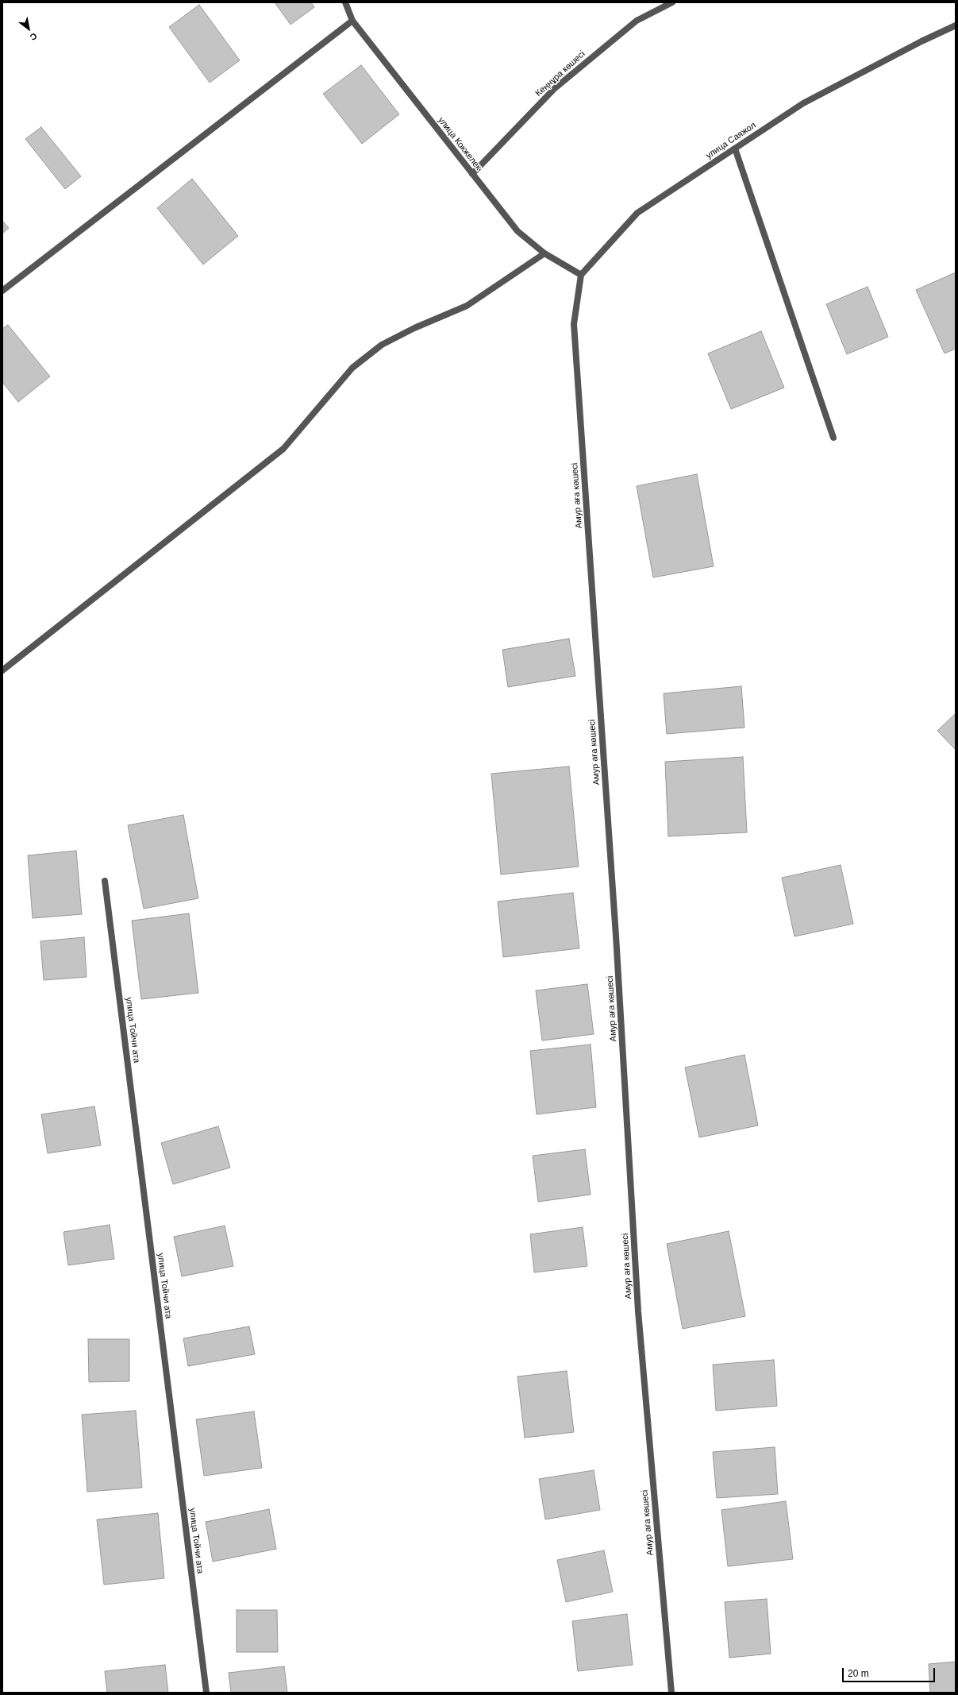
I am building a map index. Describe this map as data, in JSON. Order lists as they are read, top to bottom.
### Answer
{
  "streets": {
    "street": [
      "Кеңнұра көшесі",
      "улица Саяжол",
      "улица Кокжелек",
      "Амур аға көшесі",
      "улица Тойчи ата"
    ]
  },
  "crossings": [
    ["Кеңнұра көшесі", "улица Кокжелек"],
    ["улица Саяжол", "улица Кокжелек"],
    ["улица Саяжол", "Амур аға көшесі"],
    ["улица Кокжелек", "Амур аға көшесі"]
  ],
  "scale_bar": "20 m",
  "north": "bottom right"
}
